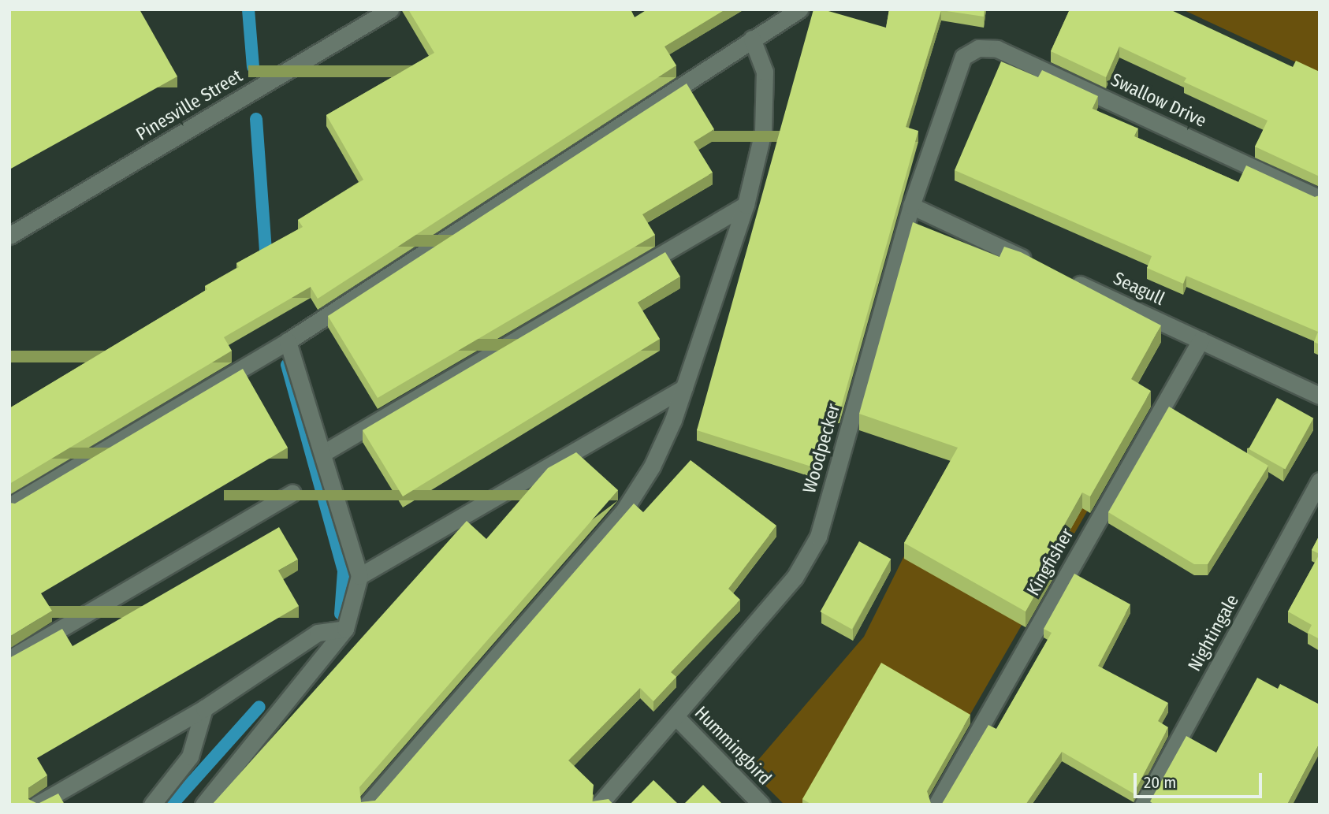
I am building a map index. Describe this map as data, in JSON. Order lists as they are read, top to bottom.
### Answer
{
  "streets": {
    "street": [
      "Swallow Drive",
      "Pinesville Street",
      "Seagull",
      "Woodpecker",
      "Kingfisher",
      "Nightingale",
      "Hummingbird"
    ]
  },
  "crossings": [
    ["Swallow Drive", "Woodpecker"],
    ["Seagull", "Kingfisher"],
    ["Woodpecker", "Hummingbird"]
  ],
  "scale_bar": "20 m"
}
